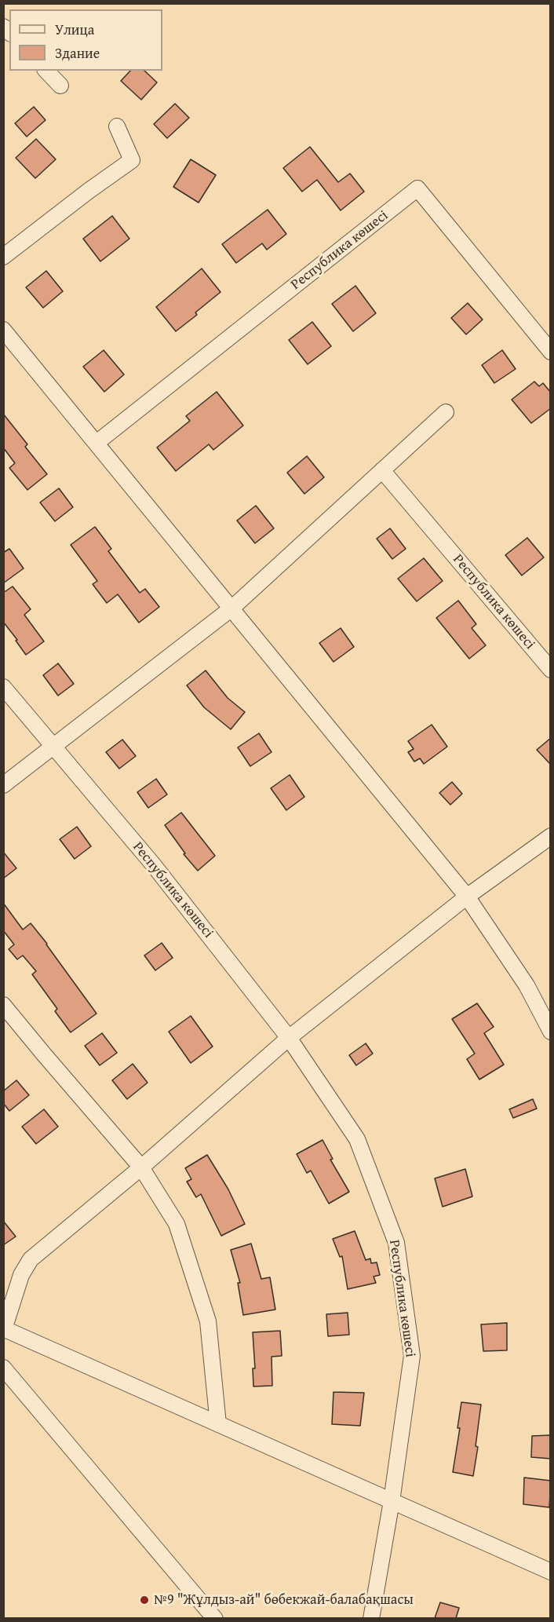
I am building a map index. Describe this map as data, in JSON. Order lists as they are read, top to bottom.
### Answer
{
  "streets": {
    "street": ["Республика көшесі"]
  },
  "places": ["№9 \"Жұлдыз-ай\" бөбекжай-балабақшасы"],
  "legend": ["Улица", "Здание"]
}
